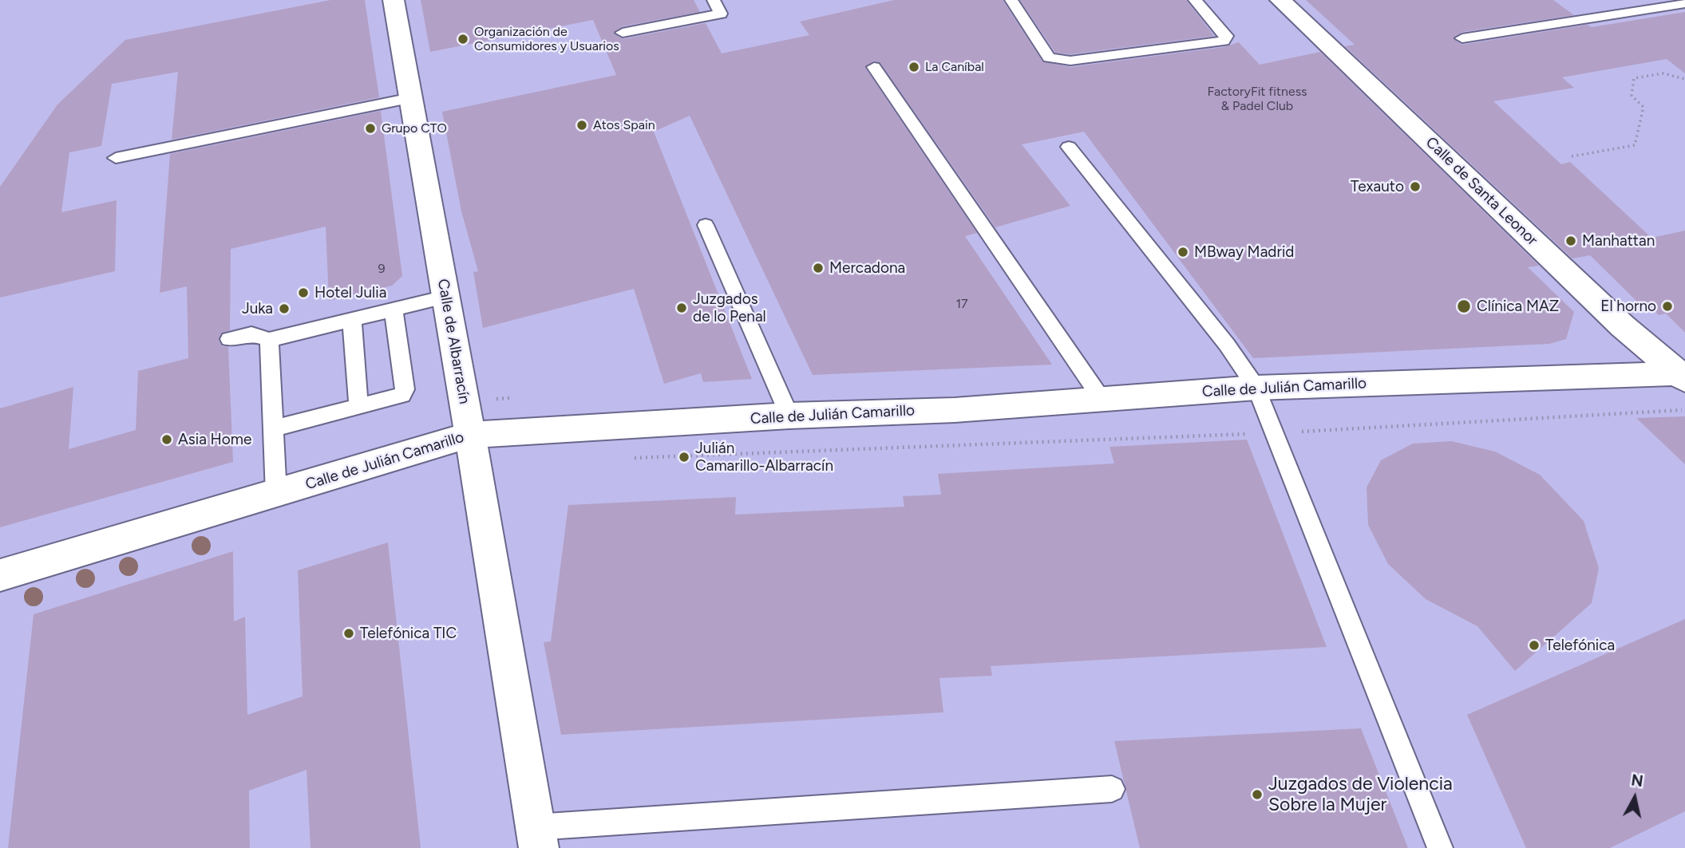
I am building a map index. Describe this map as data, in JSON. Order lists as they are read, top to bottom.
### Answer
{
  "streets": {
    "street": ["Calle de Santa Leonor", "Calle de Albarracín", "Calle de Julián Camarillo"]
  },
  "crossings": [
    ["Calle de Santa Leonor", "Calle de Julián Camarillo"],
    ["Calle de Albarracín", "Calle de Julián Camarillo"]
  ],
  "places": [
    "Organización de Consumidores y Usuarios",
    "La Caníbal",
    "Atos Spain",
    "Grupo CTO",
    "Texauto",
    "Manhattan",
    "MBway Madrid",
    "Mercadona",
    "Hotel Julia",
    "Clínica MAZ",
    "El horno",
    "Juzgados de lo Penal",
    "Juka",
    "Asia Home",
    "Julián Camarillo-Albarracín",
    "Telefónica TIC",
    "Telefónica",
    "Juzgados de Violencia Sobre la Mujer"
  ],
  "house_numbers": ["FactoryFit fitness & Padel Club", "9", "17"],
  "north": "top"
}
